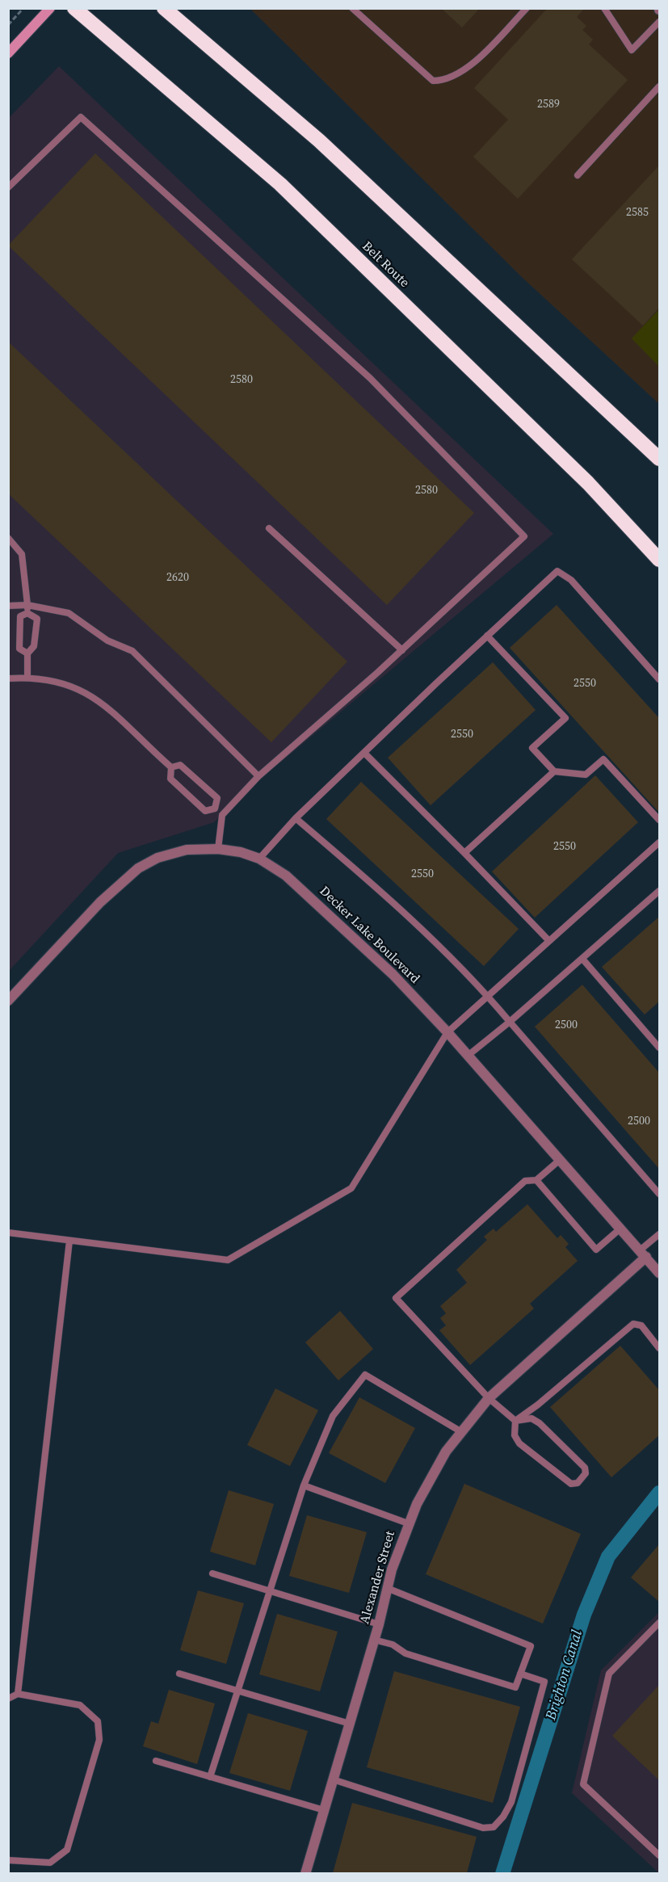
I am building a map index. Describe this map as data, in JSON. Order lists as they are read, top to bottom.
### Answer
{
  "streets": {
    "highway": ["Belt Route"],
    "street": ["Decker Lake Boulevard", "Alexander Street"]
  },
  "crossings": [
    ["Decker Lake Boulevard", "Alexander Street"]
  ],
  "water": ["Brighton Canal"],
  "house_numbers": [
    "2589",
    "2585",
    "2580",
    "2580",
    "2620",
    "2550",
    "2550",
    "2550",
    "2550",
    "2500",
    "2500"
  ]
}
